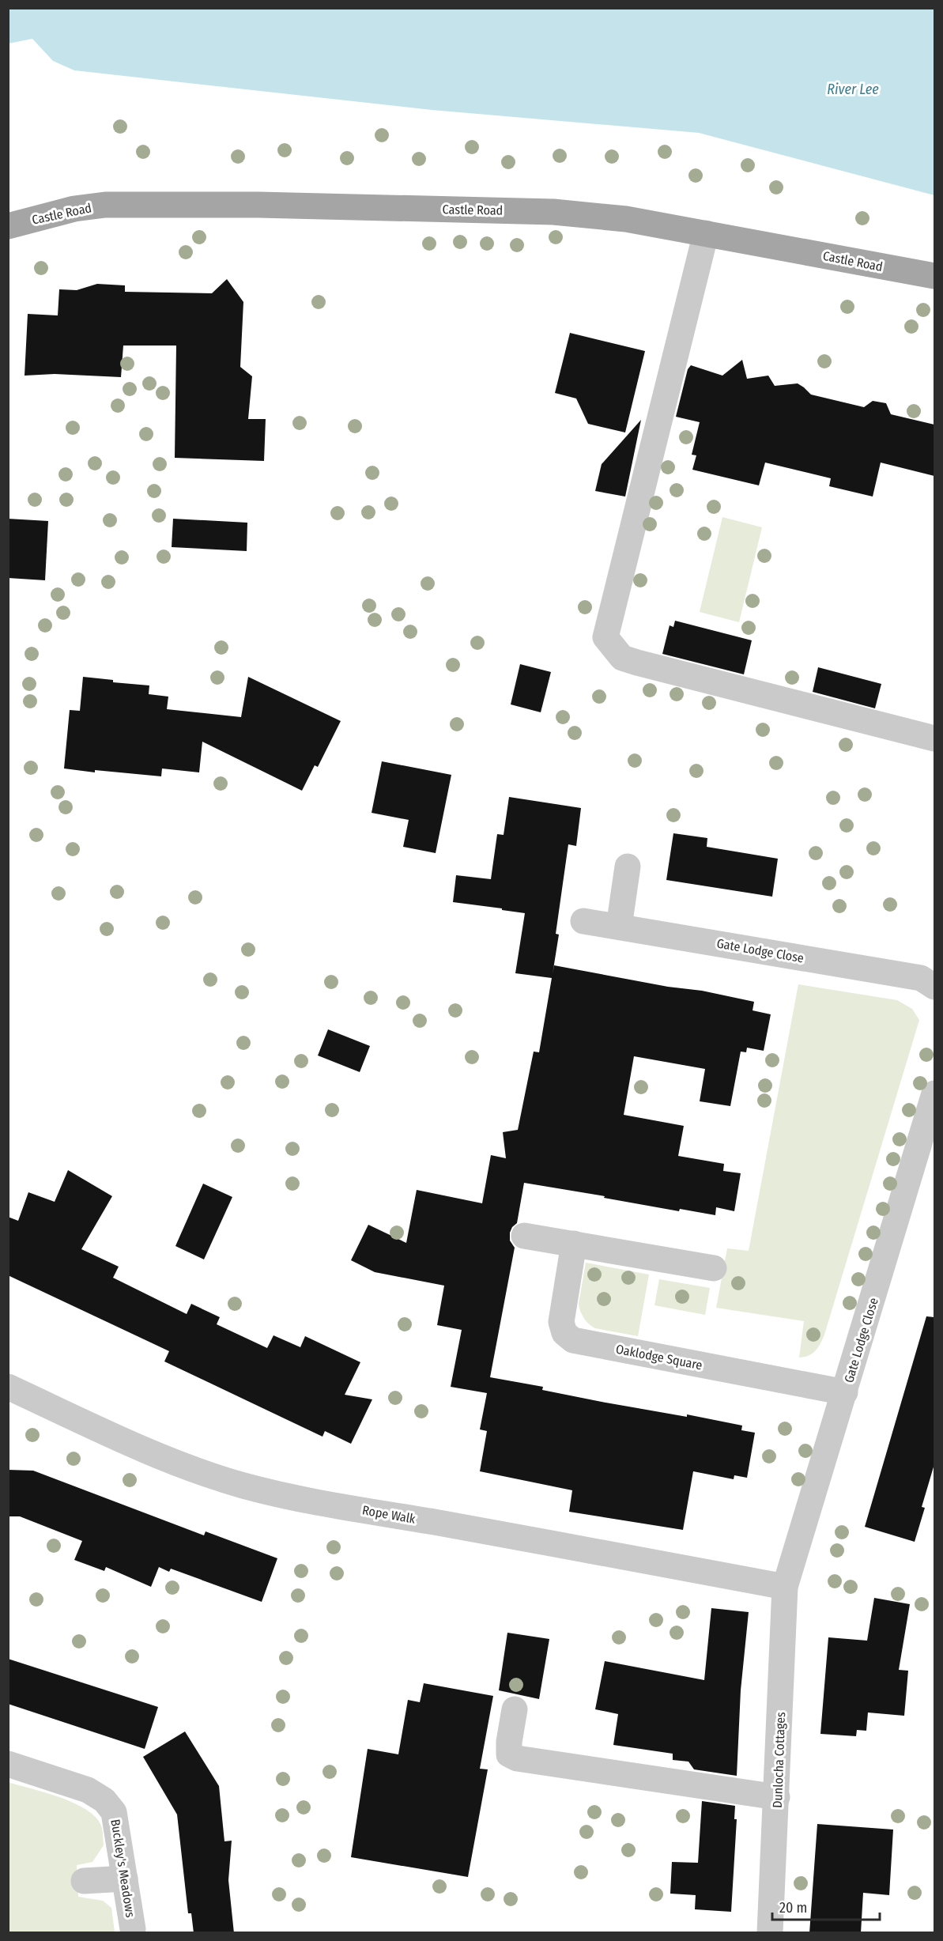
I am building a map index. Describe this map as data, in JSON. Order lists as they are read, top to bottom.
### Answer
{
  "streets": {
    "main road": ["Castle Road"],
    "street": [
      "Gate Lodge Close",
      "Oaklodge Square",
      "Rope Walk",
      "Dunlocha Cottages",
      "Buckley's Meadows"
    ]
  },
  "crossings": [
    ["Gate Lodge Close", "Oaklodge Square"],
    ["Gate Lodge Close", "Rope Walk"],
    ["Gate Lodge Close", "Dunlocha Cottages"],
    ["Rope Walk", "Dunlocha Cottages"]
  ],
  "water": ["River Lee"],
  "scale_bar": "20 m"
}
